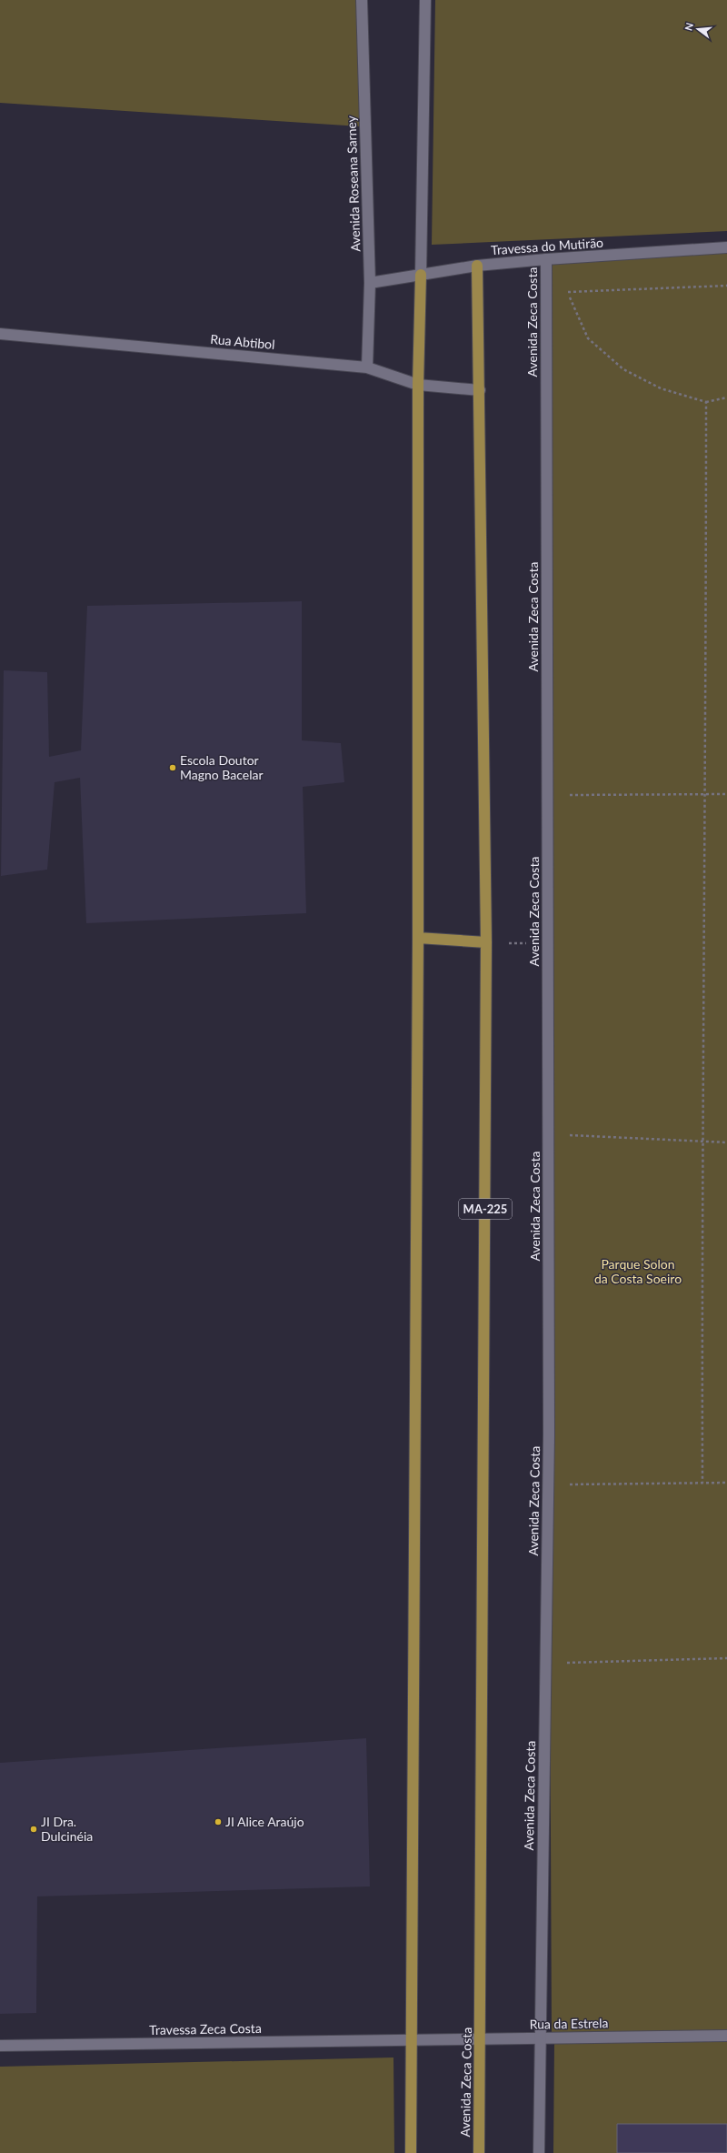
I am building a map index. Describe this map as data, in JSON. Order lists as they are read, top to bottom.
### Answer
{
  "streets": {
    "main road": ["Avenida Zeca Costa", "MA-225"],
    "street": [
      "Avenida Roseana Sarney",
      "Travessa do Mutirão",
      "Rua Abtibol",
      "Rua da Estrela",
      "Travessa Zeca Costa"
    ]
  },
  "crossings": [
    ["Avenida Roseana Sarney", "Travessa do Mutirão"],
    ["Avenida Roseana Sarney", "Rua Abtibol"],
    ["Travessa do Mutirão", "Avenida Zeca Costa"],
    ["Avenida Zeca Costa", "Rua Abtibol"],
    ["Avenida Zeca Costa", "Rua da Estrela"],
    ["Rua da Estrela", "Travessa Zeca Costa"]
  ],
  "parks": ["Parque Solon da Costa Soeiro"],
  "places": ["Escola Doutor Magno Bacelar", "JI Alice Araújo", "JI Dra. Dulcinéia"],
  "north": "left"
}
